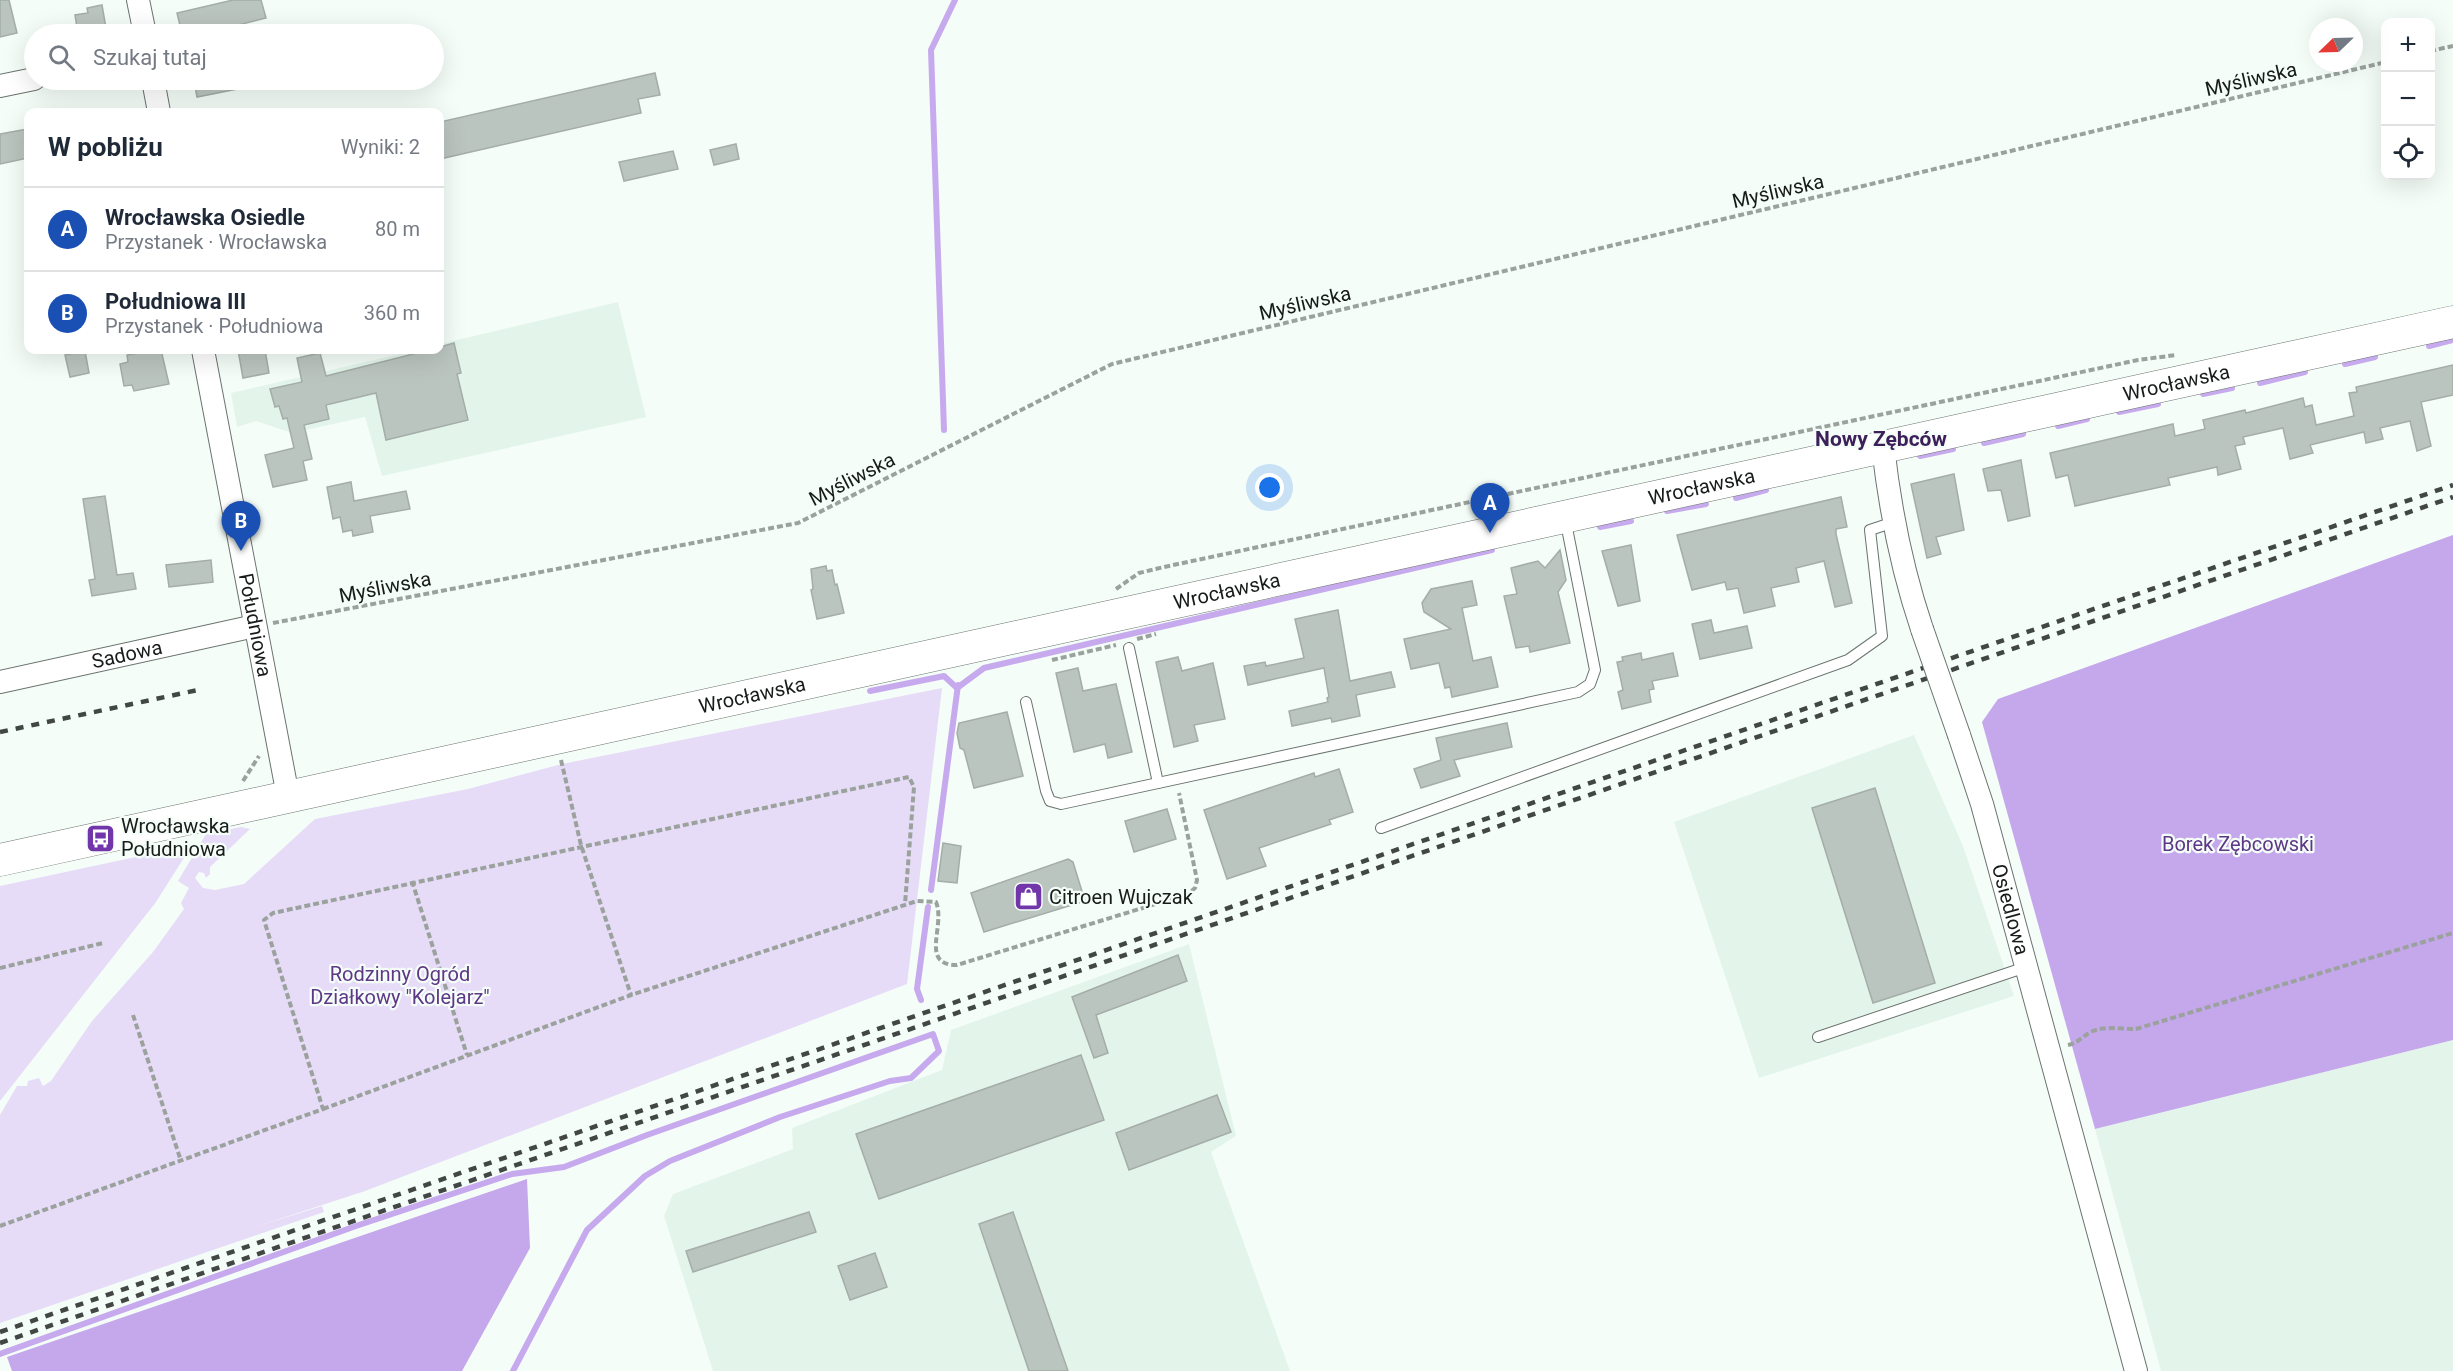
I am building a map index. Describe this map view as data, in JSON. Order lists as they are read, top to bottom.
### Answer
{
  "streets": {
    "main road": ["Wrocławska"],
    "street": ["Południowa", "Sadowa", "Osiedlowa"],
    "path": ["Myśliwska"]
  },
  "crossings": [
    ["Myśliwska", "Południowa"],
    ["Myśliwska", "Sadowa"],
    ["Wrocławska", "Południowa"],
    ["Wrocławska", "Osiedlowa"],
    ["Południowa", "Sadowa"]
  ],
  "districts": ["Nowy Zębców"],
  "parks": ["Borek Zębcowski", "Rodzinny Ogród Działkowy \"Kolejarz\""],
  "places": {
    "bus stop": ["Wrocławska Południowa"],
    "shop": ["Citroen Wujczak"]
  },
  "north": "bottom left",
  "page": {
    "map_buttons": ["+", "−"],
    "search": "Szukaj tutaj",
    "heading": ["W pobliżu", "Wyniki: 2"],
    "list": [
      {
        "mark": "A",
        "name": "Wrocławska Osiedle",
        "note": "Przystanek · Wrocławska",
        "value": "80 m"
      },
      {
        "mark": "B",
        "name": "Południowa III",
        "note": "Przystanek · Południowa",
        "value": "360 m"
      }
    ],
    "pins": ["A", "B"]
  }
}
